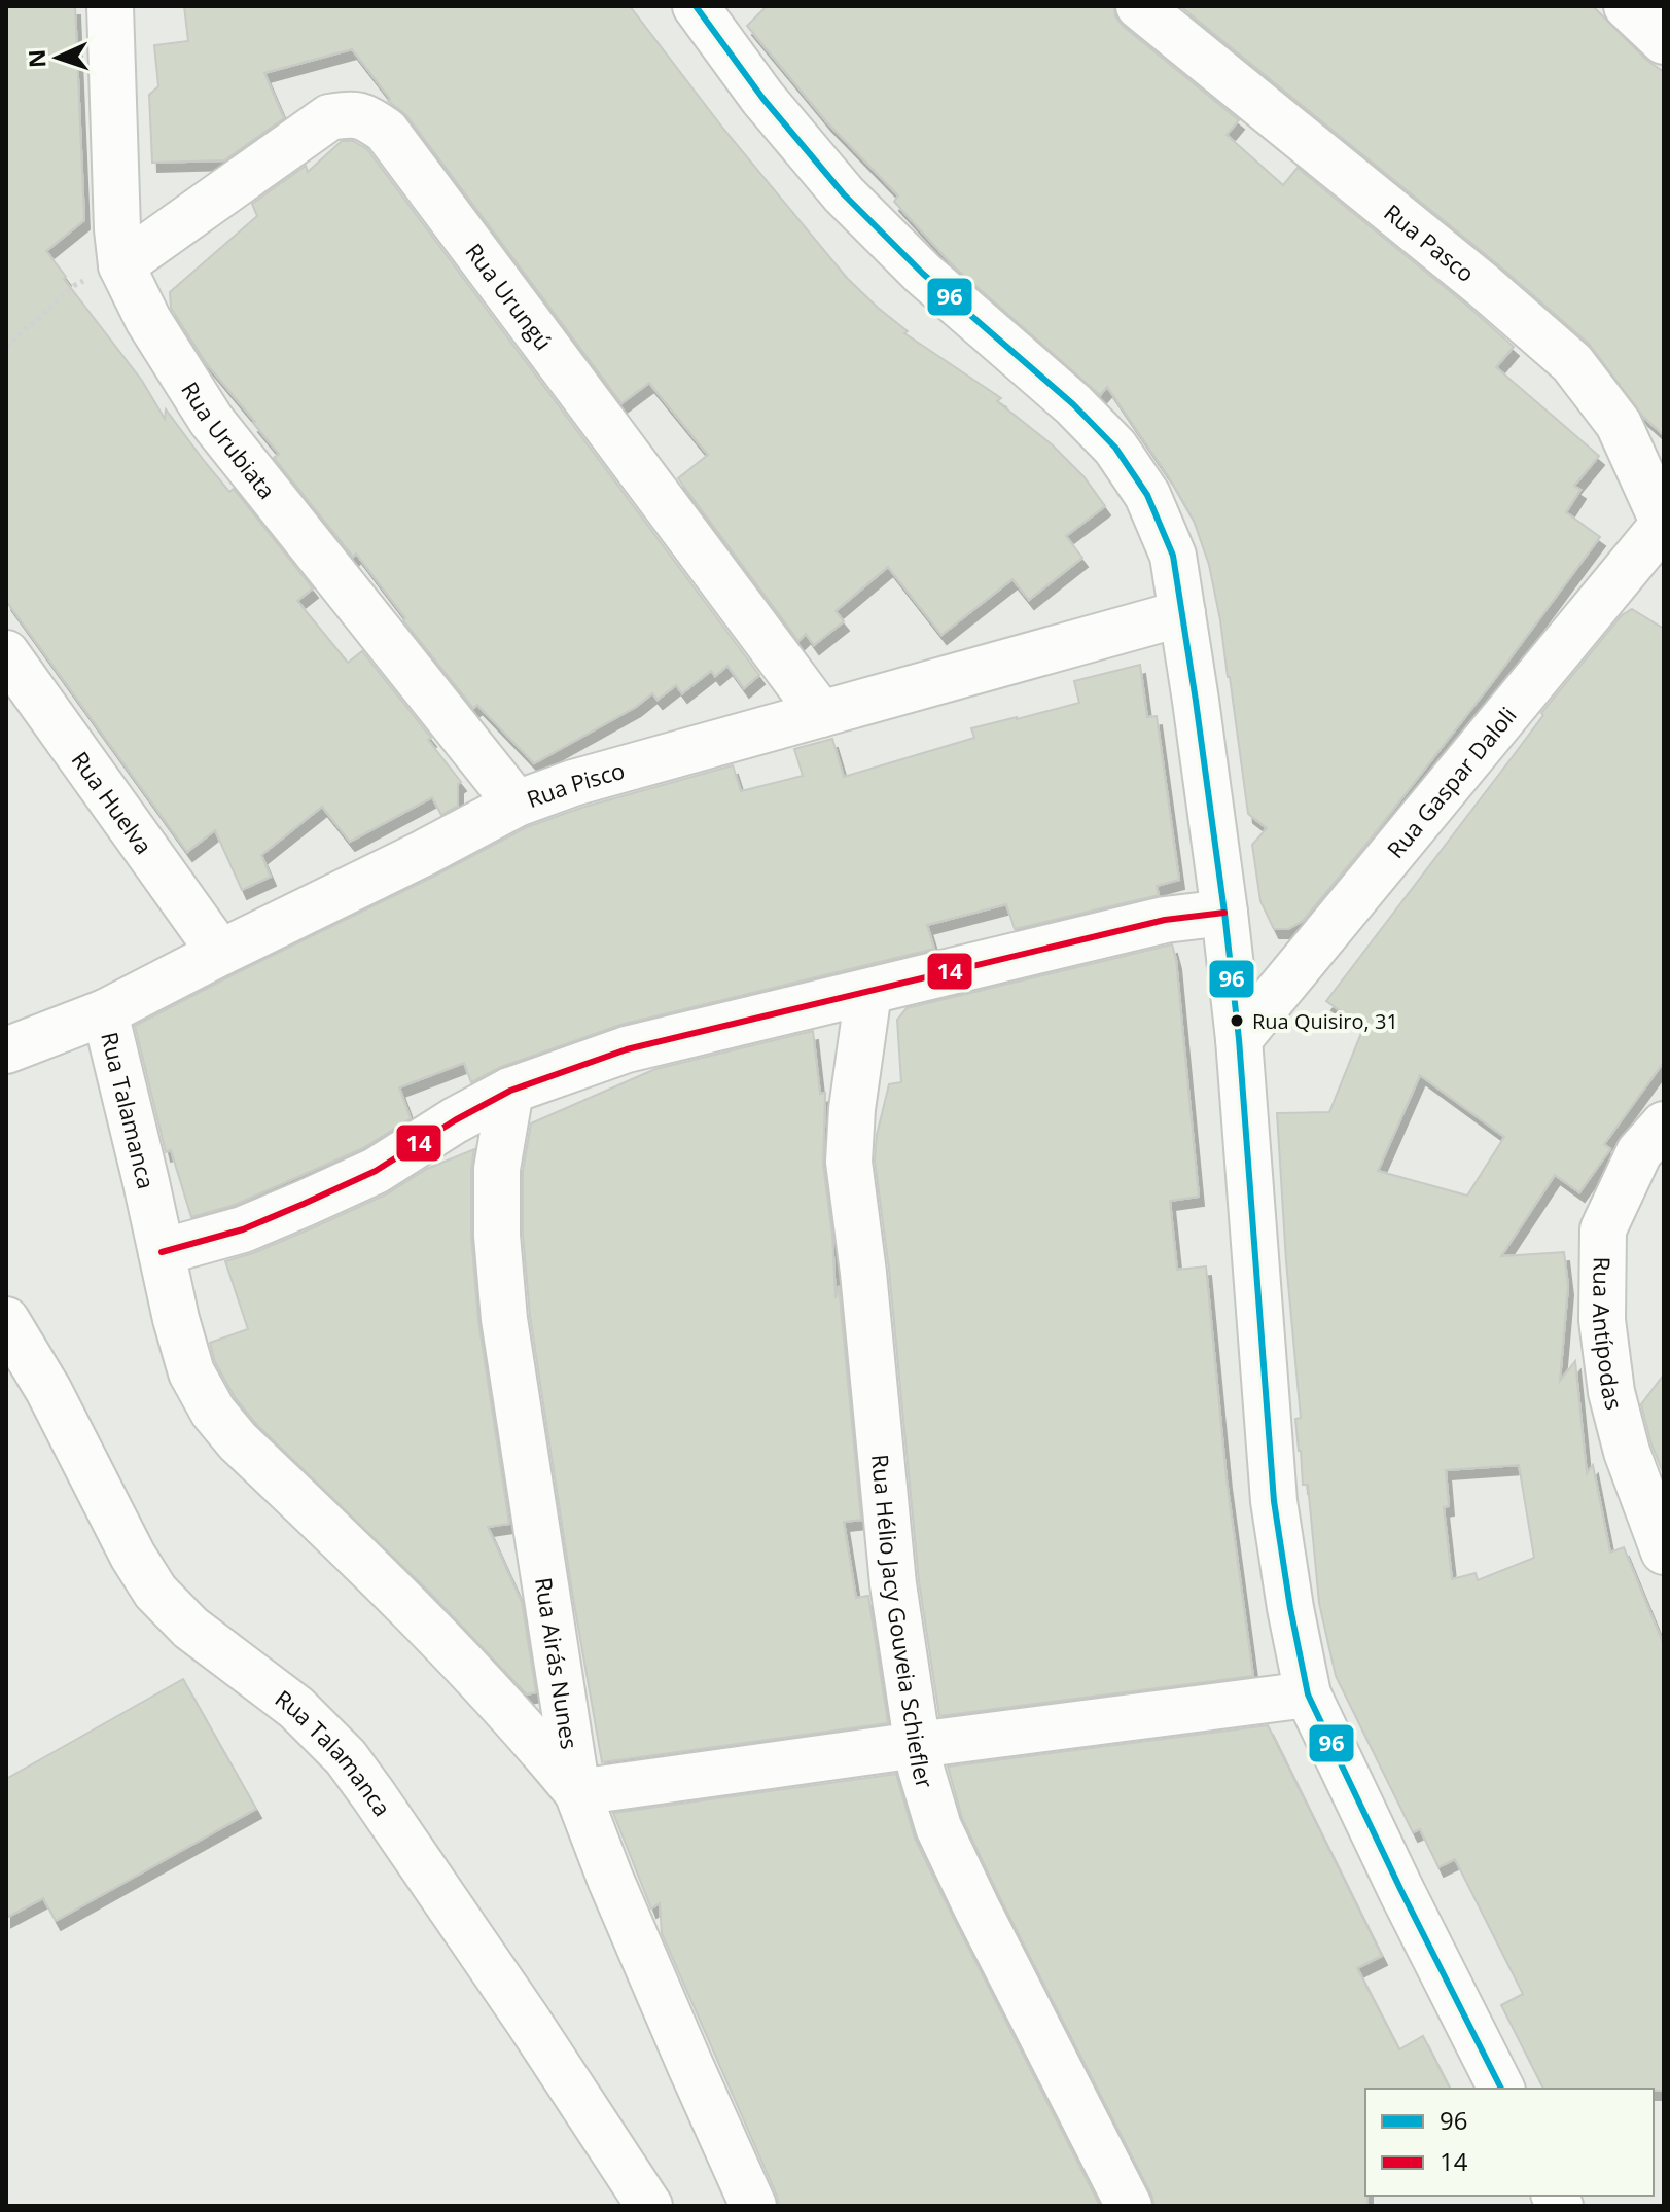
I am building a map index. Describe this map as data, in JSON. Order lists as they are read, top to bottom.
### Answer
{
  "streets": {
    "street": [
      "Rua Pasco",
      "Rua Urungú",
      "Rua Urubiata",
      "Rua Gaspar Daloli",
      "Rua Pisco",
      "Rua Huelva",
      "Rua Talamanca",
      "Rua Antípodas",
      "Rua Hélio Jacy Gouveia Schiefler",
      "Rua Airás Nunes"
    ]
  },
  "crossings": [
    ["Rua Pasco", "Rua Gaspar Daloli"],
    ["Rua Urungú", "Rua Urubiata"],
    ["Rua Urungú", "Rua Pisco"],
    ["Rua Urubiata", "Rua Pisco"],
    ["Rua Pisco", "Rua Huelva"],
    ["Rua Pisco", "Rua Talamanca"],
    ["Rua Talamanca", "Rua Airás Nunes"]
  ],
  "places": ["Rua Quisiro, 31"],
  "lines": ["transit line 96", "transit line 14"],
  "legend": ["96", "14"],
  "north": "left"
}
